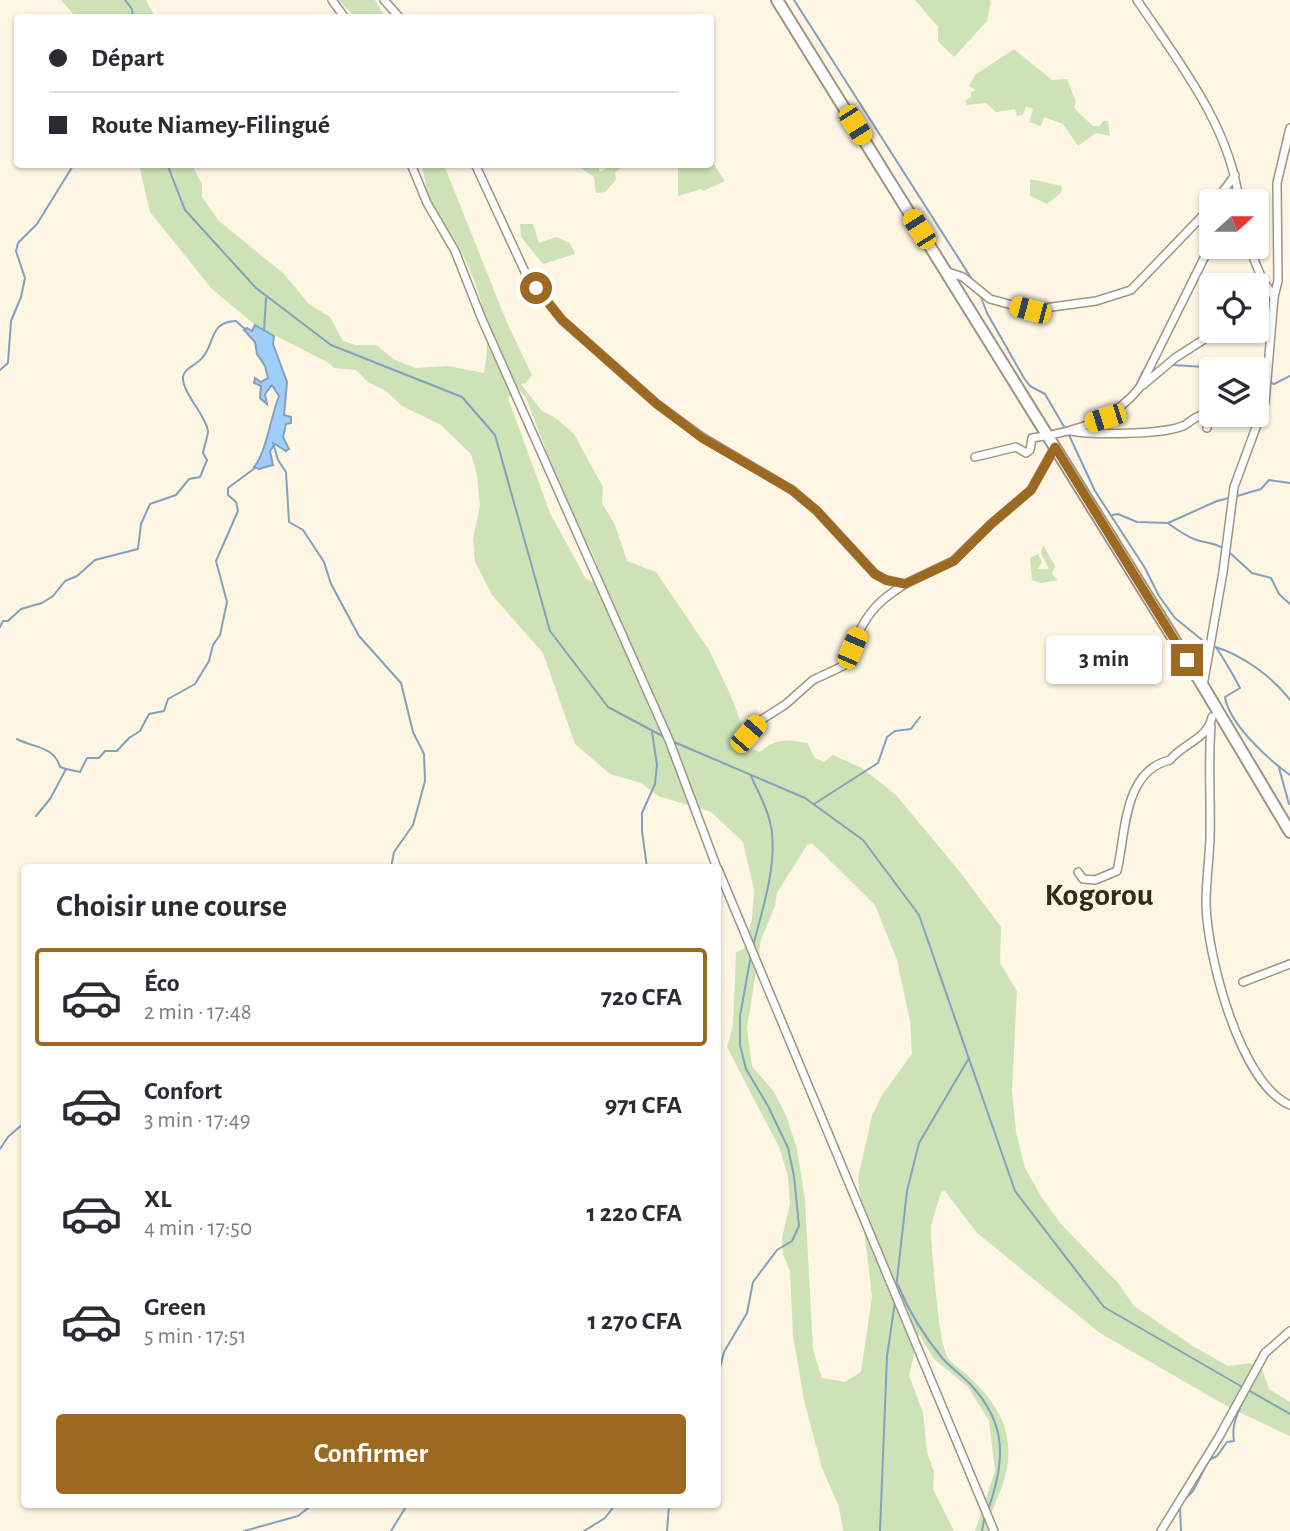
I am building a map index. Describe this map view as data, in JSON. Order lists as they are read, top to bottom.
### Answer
{
  "districts": ["Kogorou"],
  "north": "right",
  "page": {
    "banner": ["Départ", "Route Niamey-Filingué"],
    "bubble": "3 min",
    "heading": "Choisir une course",
    "list": [
      {
        "name": "Éco",
        "note": "2 min · 17:48",
        "value": "720 CFA"
      },
      {
        "name": "Confort",
        "note": "3 min · 17:49",
        "value": "971 CFA"
      },
      {
        "name": "XL",
        "note": "4 min · 17:50",
        "value": "1 220 CFA"
      },
      {
        "name": "Green",
        "note": "5 min · 17:51",
        "value": "1 270 CFA"
      }
    ],
    "buttons": "Confirmer"
  }
}
